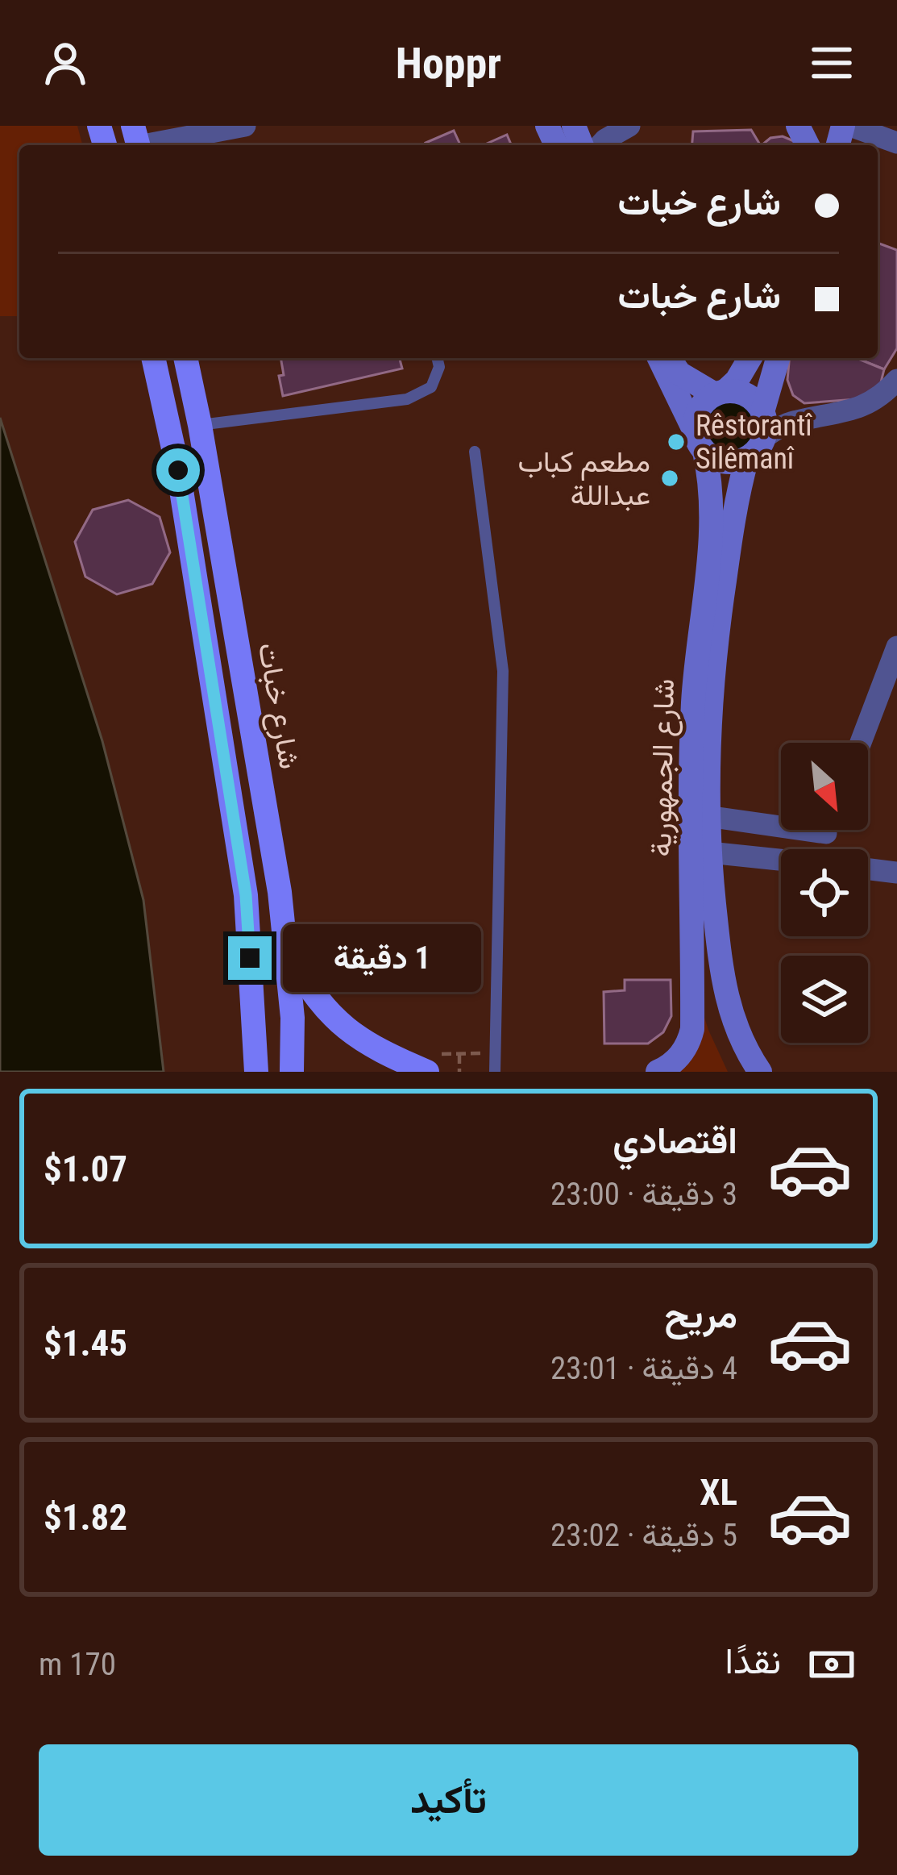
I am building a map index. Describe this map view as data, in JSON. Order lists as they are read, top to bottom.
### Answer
{
  "streets": {
    "main road": ["شارع خبات"],
    "street": ["شارع الجمهورية"]
  },
  "places": ["Rêstorantî Silêmanî", "مطعم كباب عبداللة"],
  "north": "bottom right",
  "page": {
    "header": "Hoppr",
    "banner": ["شارع خبات", "شارع خبات"],
    "bubble": "1 دقيقة",
    "list": [
      {
        "name": "اقتصادي",
        "note": "3 دقيقة · 23:00",
        "value": "$1.07"
      },
      {
        "name": "مريح",
        "note": "4 دقيقة · 23:01",
        "value": "$1.45"
      },
      {
        "name": "XL",
        "note": "5 دقيقة · 23:02",
        "value": "$1.82"
      }
    ],
    "pay": ["نقدًا", "170 m"],
    "buttons": "تأكيد"
  }
}
